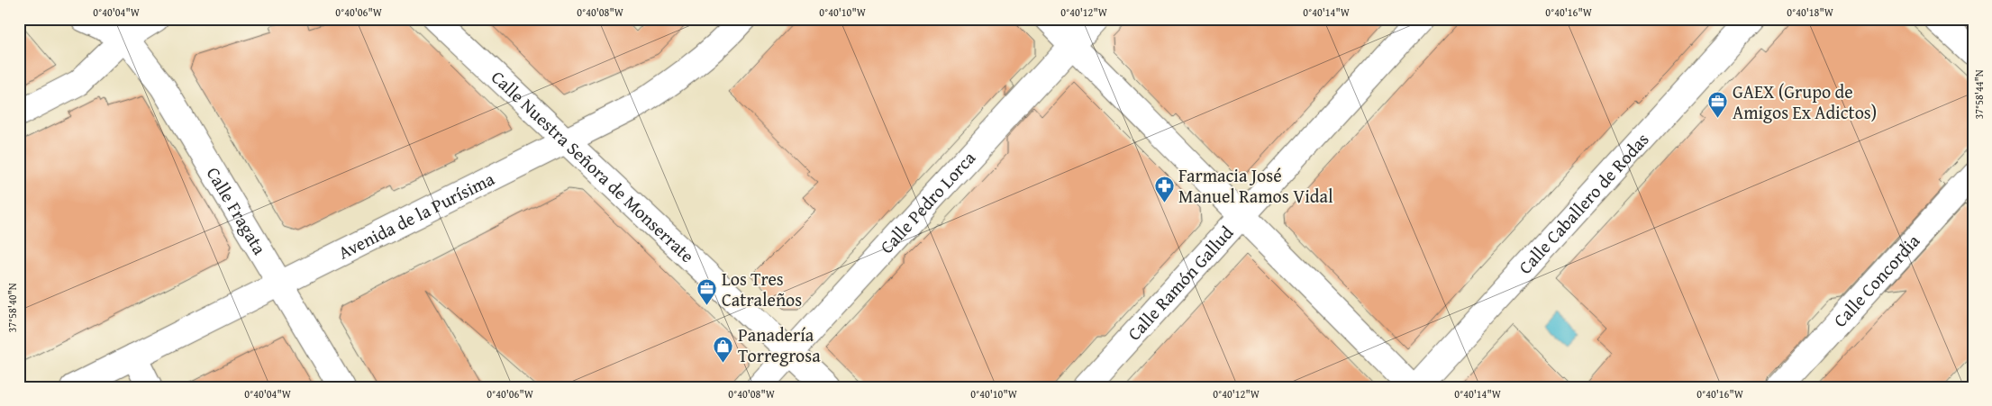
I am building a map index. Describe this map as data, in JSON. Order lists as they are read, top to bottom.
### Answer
{
  "streets": {
    "street": [
      "Calle Nuestra Señora de Monserrate",
      "Calle Pedro Lorca",
      "Calle Caballero de Rodas",
      "Calle Fragata",
      "Avenida de la Purísima",
      "Calle Concordia",
      "Calle Ramón Gallud"
    ]
  },
  "crossings": [
    ["Calle Nuestra Señora de Monserrate", "Calle Pedro Lorca"],
    ["Calle Nuestra Señora de Monserrate", "Avenida de la Purísima"],
    ["Calle Fragata", "Avenida de la Purísima"]
  ],
  "places": {
    "office": ["GAEX (Grupo de Amigos Ex Adictos)", "Los Tres Catraleños"],
    "pharmacy": ["Farmacia José Manuel Ramos Vidal"],
    "shop": ["Panadería Torregrosa"]
  },
  "coordinates": [
    "0°40'04\"W",
    "0°40'06\"W",
    "0°40'08\"W",
    "0°40'10\"W",
    "0°40'12\"W",
    "0°40'14\"W",
    "0°40'16\"W",
    "0°40'18\"W",
    "37°58'44\"N",
    "37°58'40\"N"
  ]
}
